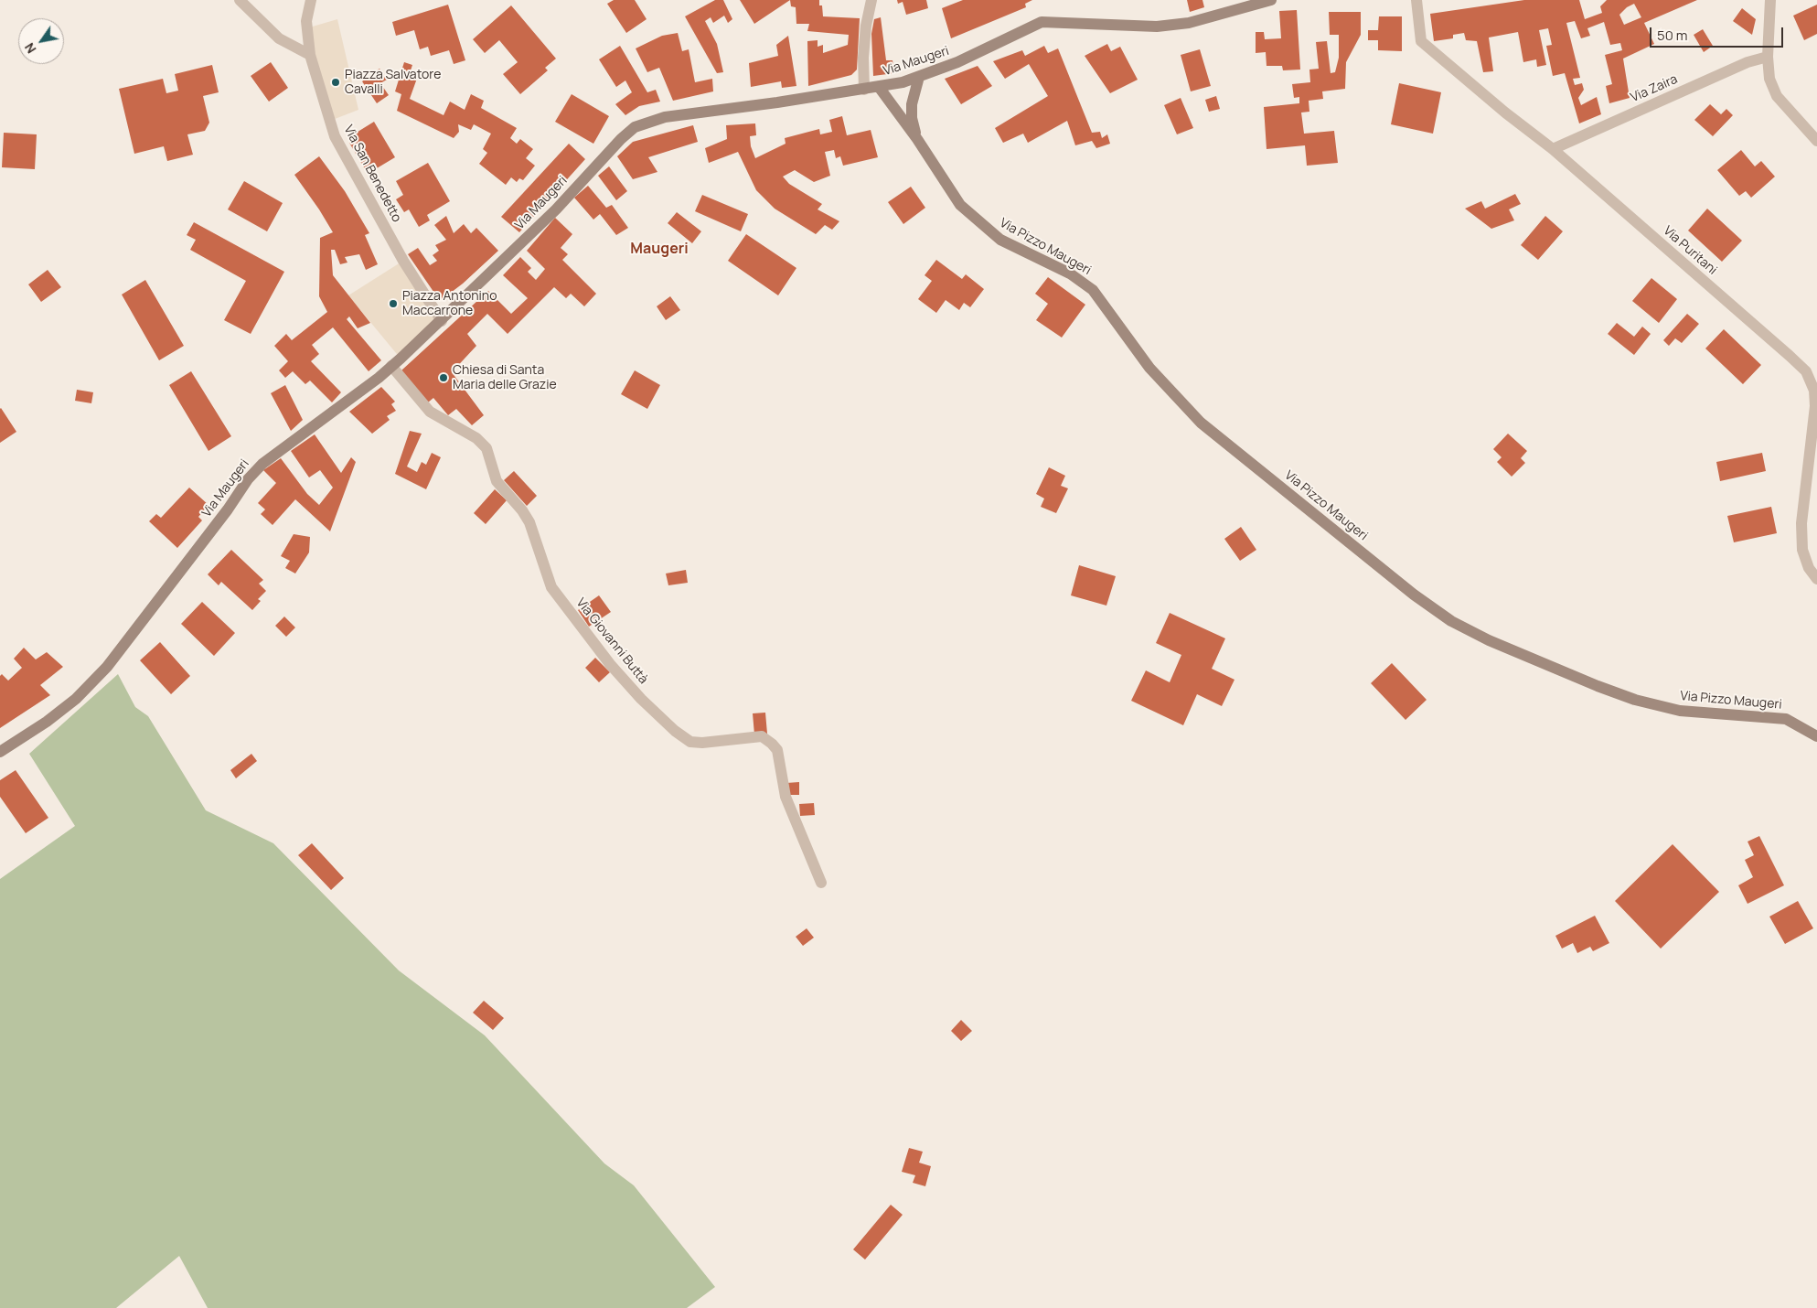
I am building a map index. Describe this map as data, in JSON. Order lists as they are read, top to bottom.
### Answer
{
  "streets": {
    "street": [
      "Via Maugeri",
      "Via Zaira",
      "Via San Benedetto",
      "Via Pizzo Maugeri",
      "Via Puritani",
      "Via Giovanni Buttà"
    ]
  },
  "crossings": [
    ["Via Maugeri", "Via San Benedetto"],
    ["Via Maugeri", "Via Pizzo Maugeri"],
    ["Via Maugeri", "Via Giovanni Buttà"],
    ["Via Zaira", "Via Puritani"]
  ],
  "districts": ["Maugeri"],
  "places": ["Piazza Salvatore Cavalli", "Piazza Antonino Maccarrone", "Chiesa di Santa Maria delle Grazie"],
  "scale_bar": "50 m",
  "north": "bottom left"
}
